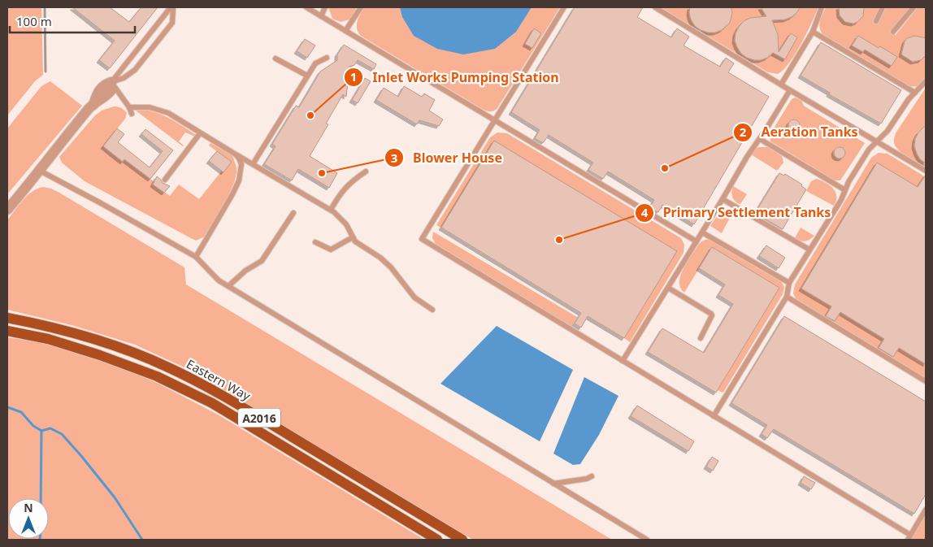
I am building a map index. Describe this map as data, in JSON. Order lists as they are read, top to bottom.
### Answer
{
  "streets": {
    "main road": ["Eastern Way", "A2016"]
  },
  "places": [
    "Inlet Works Pumping Station",
    "Aeration Tanks",
    "Blower House",
    "Primary Settlement Tanks"
  ],
  "scale_bar": "100 m",
  "north": "top"
}
